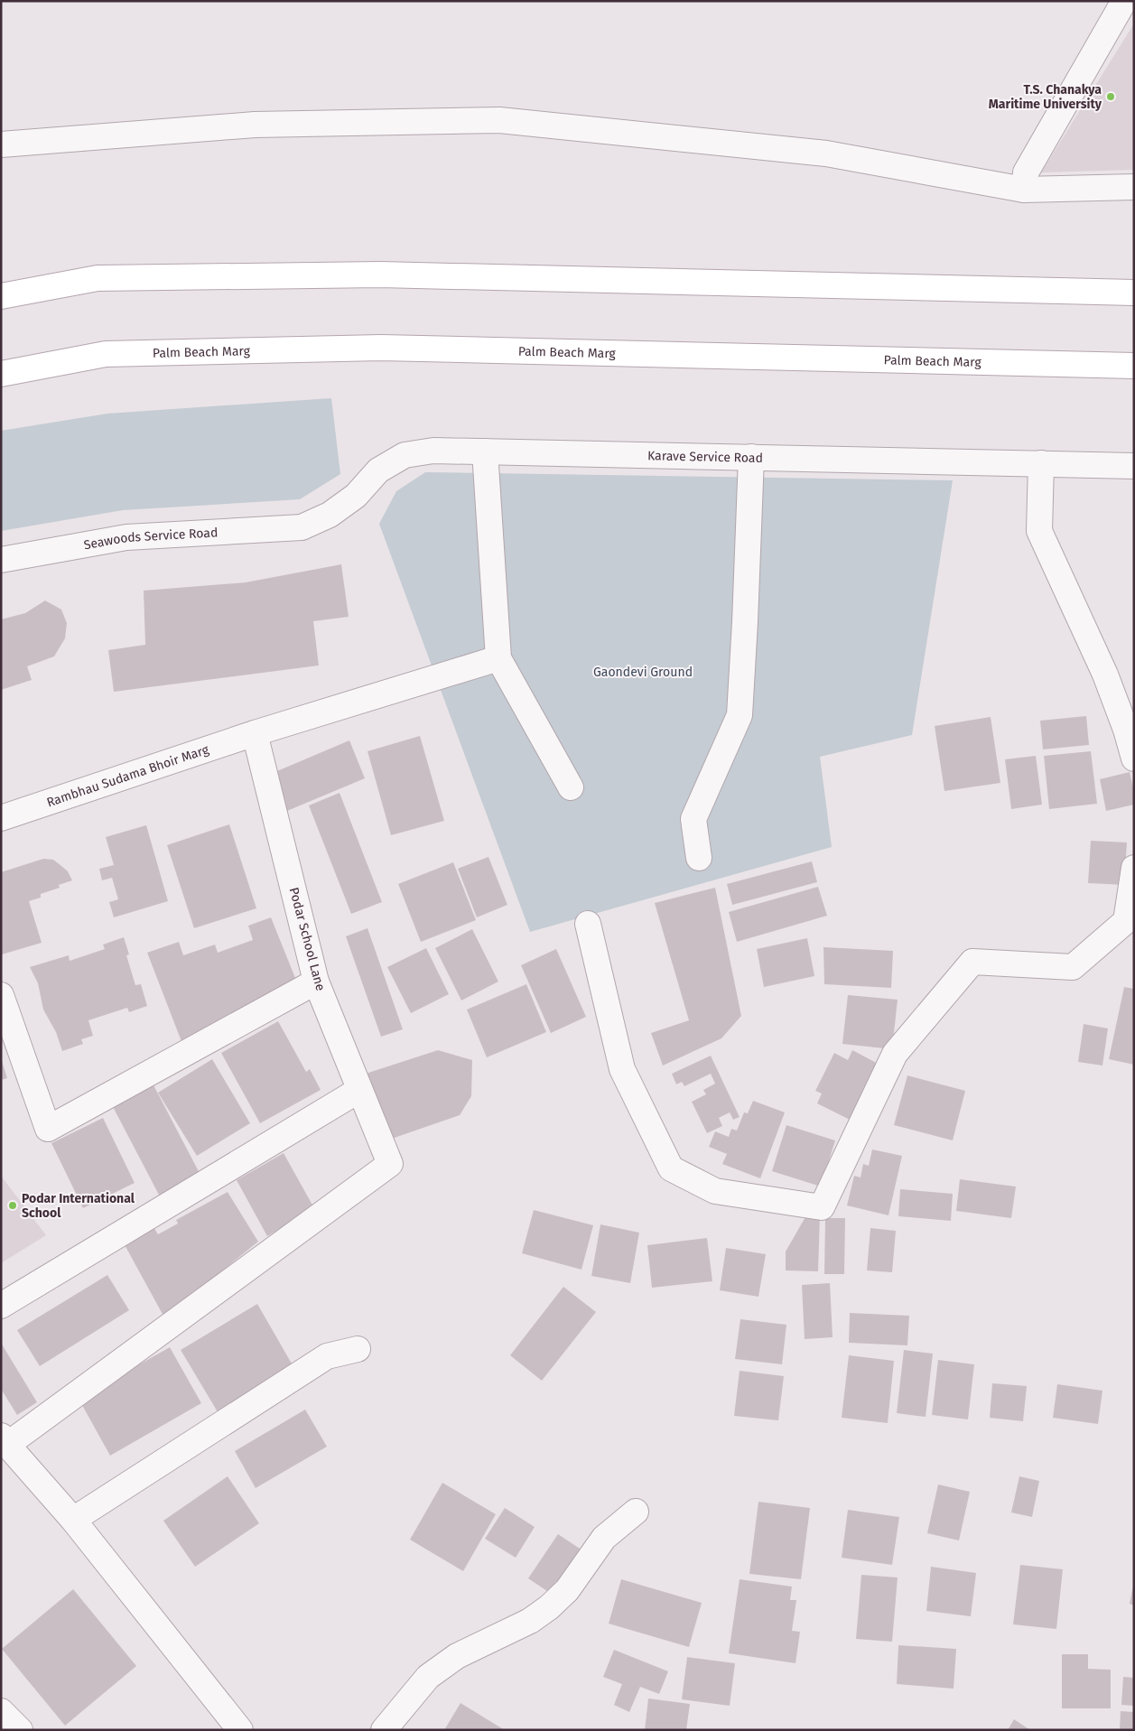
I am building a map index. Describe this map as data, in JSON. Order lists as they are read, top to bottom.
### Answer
{
  "streets": {
    "main road": ["Palm Beach Marg"],
    "street": [
      "Karave Service Road",
      "Seawoods Service Road",
      "Rambhau Sudama Bhoir Marg",
      "Podar School Lane"
    ]
  },
  "crossings": [
    ["Karave Service Road", "Seawoods Service Road"],
    ["Rambhau Sudama Bhoir Marg", "Podar School Lane"]
  ],
  "parks": ["Gaondevi Ground"],
  "places": ["T.S. Chanakya Maritime University", "Podar International School"]
}
